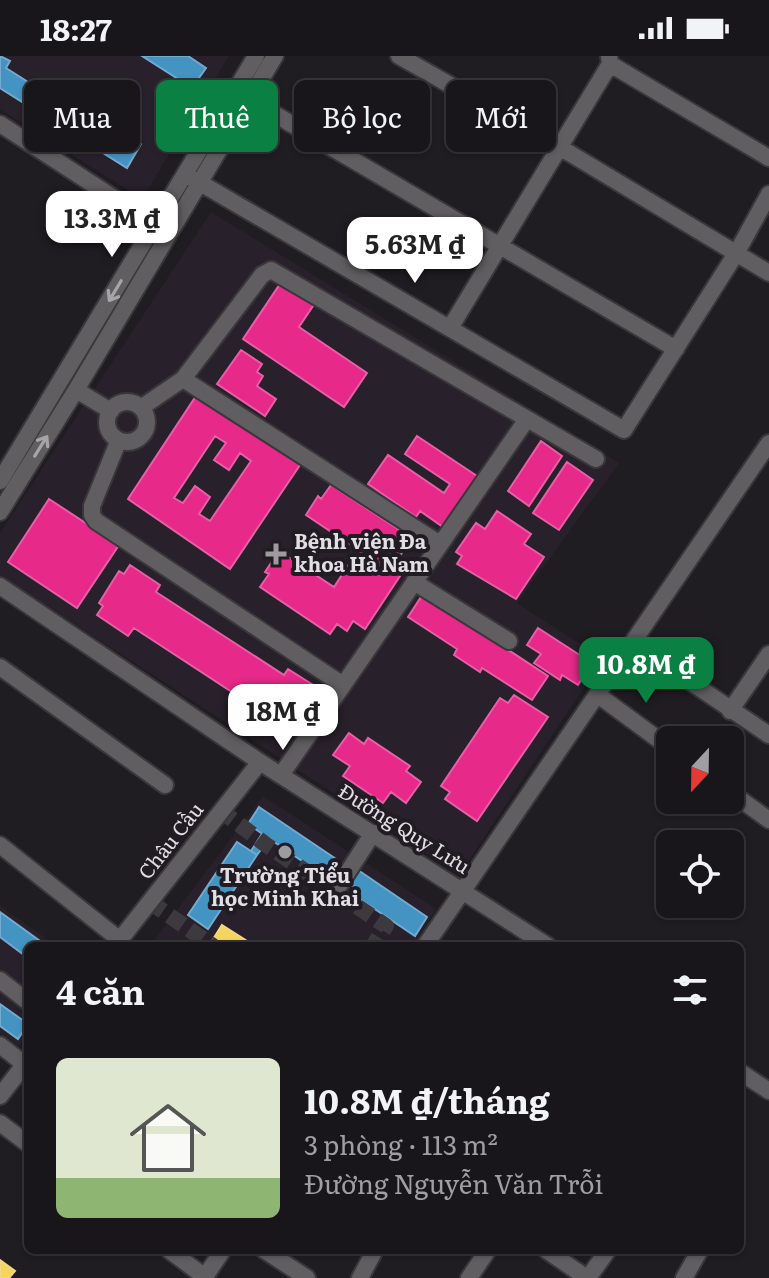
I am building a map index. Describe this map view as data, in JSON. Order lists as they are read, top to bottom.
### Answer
{
  "streets": {
    "street": ["Đường Quy Lưu", "Châu Cầu"]
  },
  "crossings": [
    ["Đường Quy Lưu", "Châu Cầu"]
  ],
  "places": {
    "health": ["Bệnh viện Đa khoa Hà Nam"],
    "other": ["Trường Tiểu học Minh Khai"]
  },
  "north": "bottom",
  "page": {
    "status": "18:27",
    "chip": [
      "Mua",
      "Thuê",
      "Bộ lọc",
      "Mới"
    ],
    "price": [
      "13.3M ₫",
      "5.63M ₫",
      "10.8M ₫",
      "18M ₫"
    ],
    "heading": "4 căn",
    "list": [
      {
        "name": "10.8M ₫/tháng",
        "note": "3 phòng · 113 m² · Đường Nguyễn Văn Trỗi"
      }
    ]
  }
}
